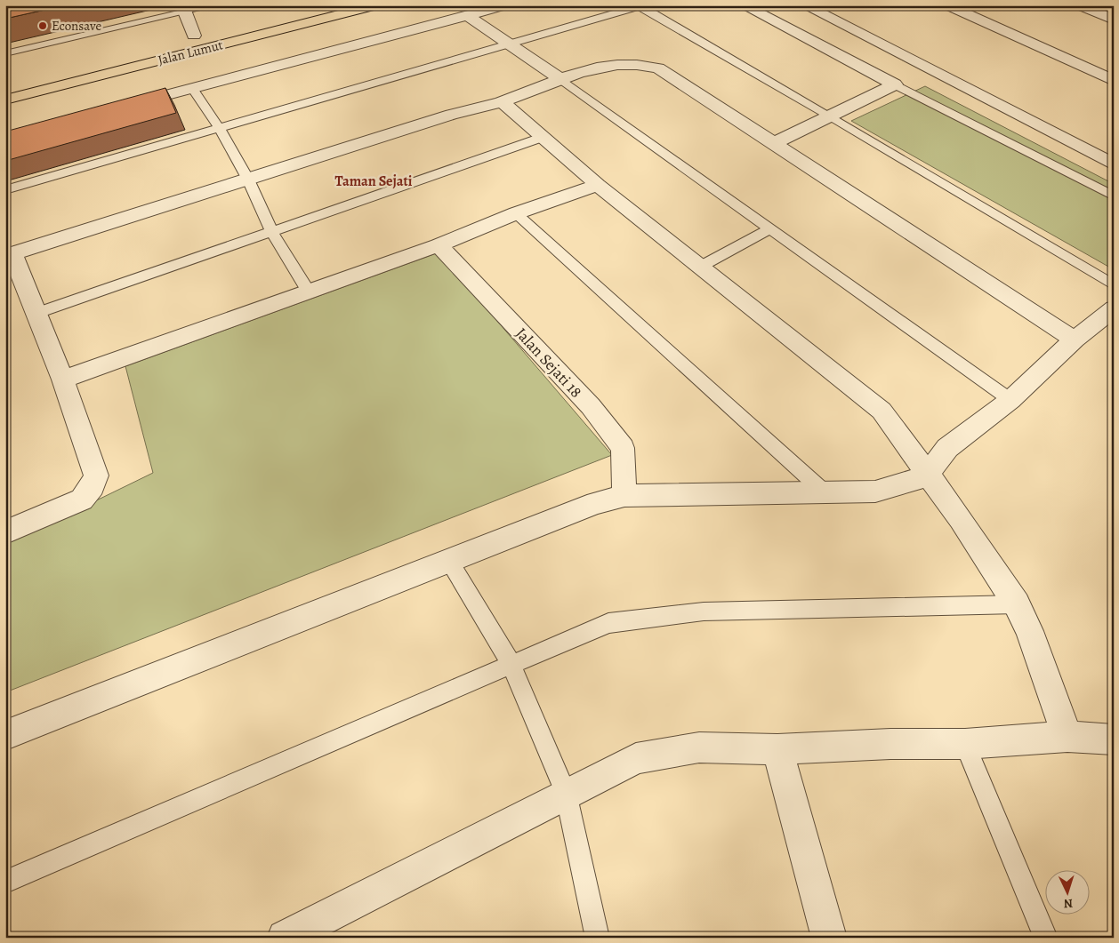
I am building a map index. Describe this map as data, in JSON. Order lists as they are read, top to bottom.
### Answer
{
  "streets": {
    "main road": ["Jalan Lumut"],
    "street": ["Jalan Sejati 18"]
  },
  "districts": ["Taman Sejati"],
  "places": ["Econsave"],
  "north": "bottom"
}
